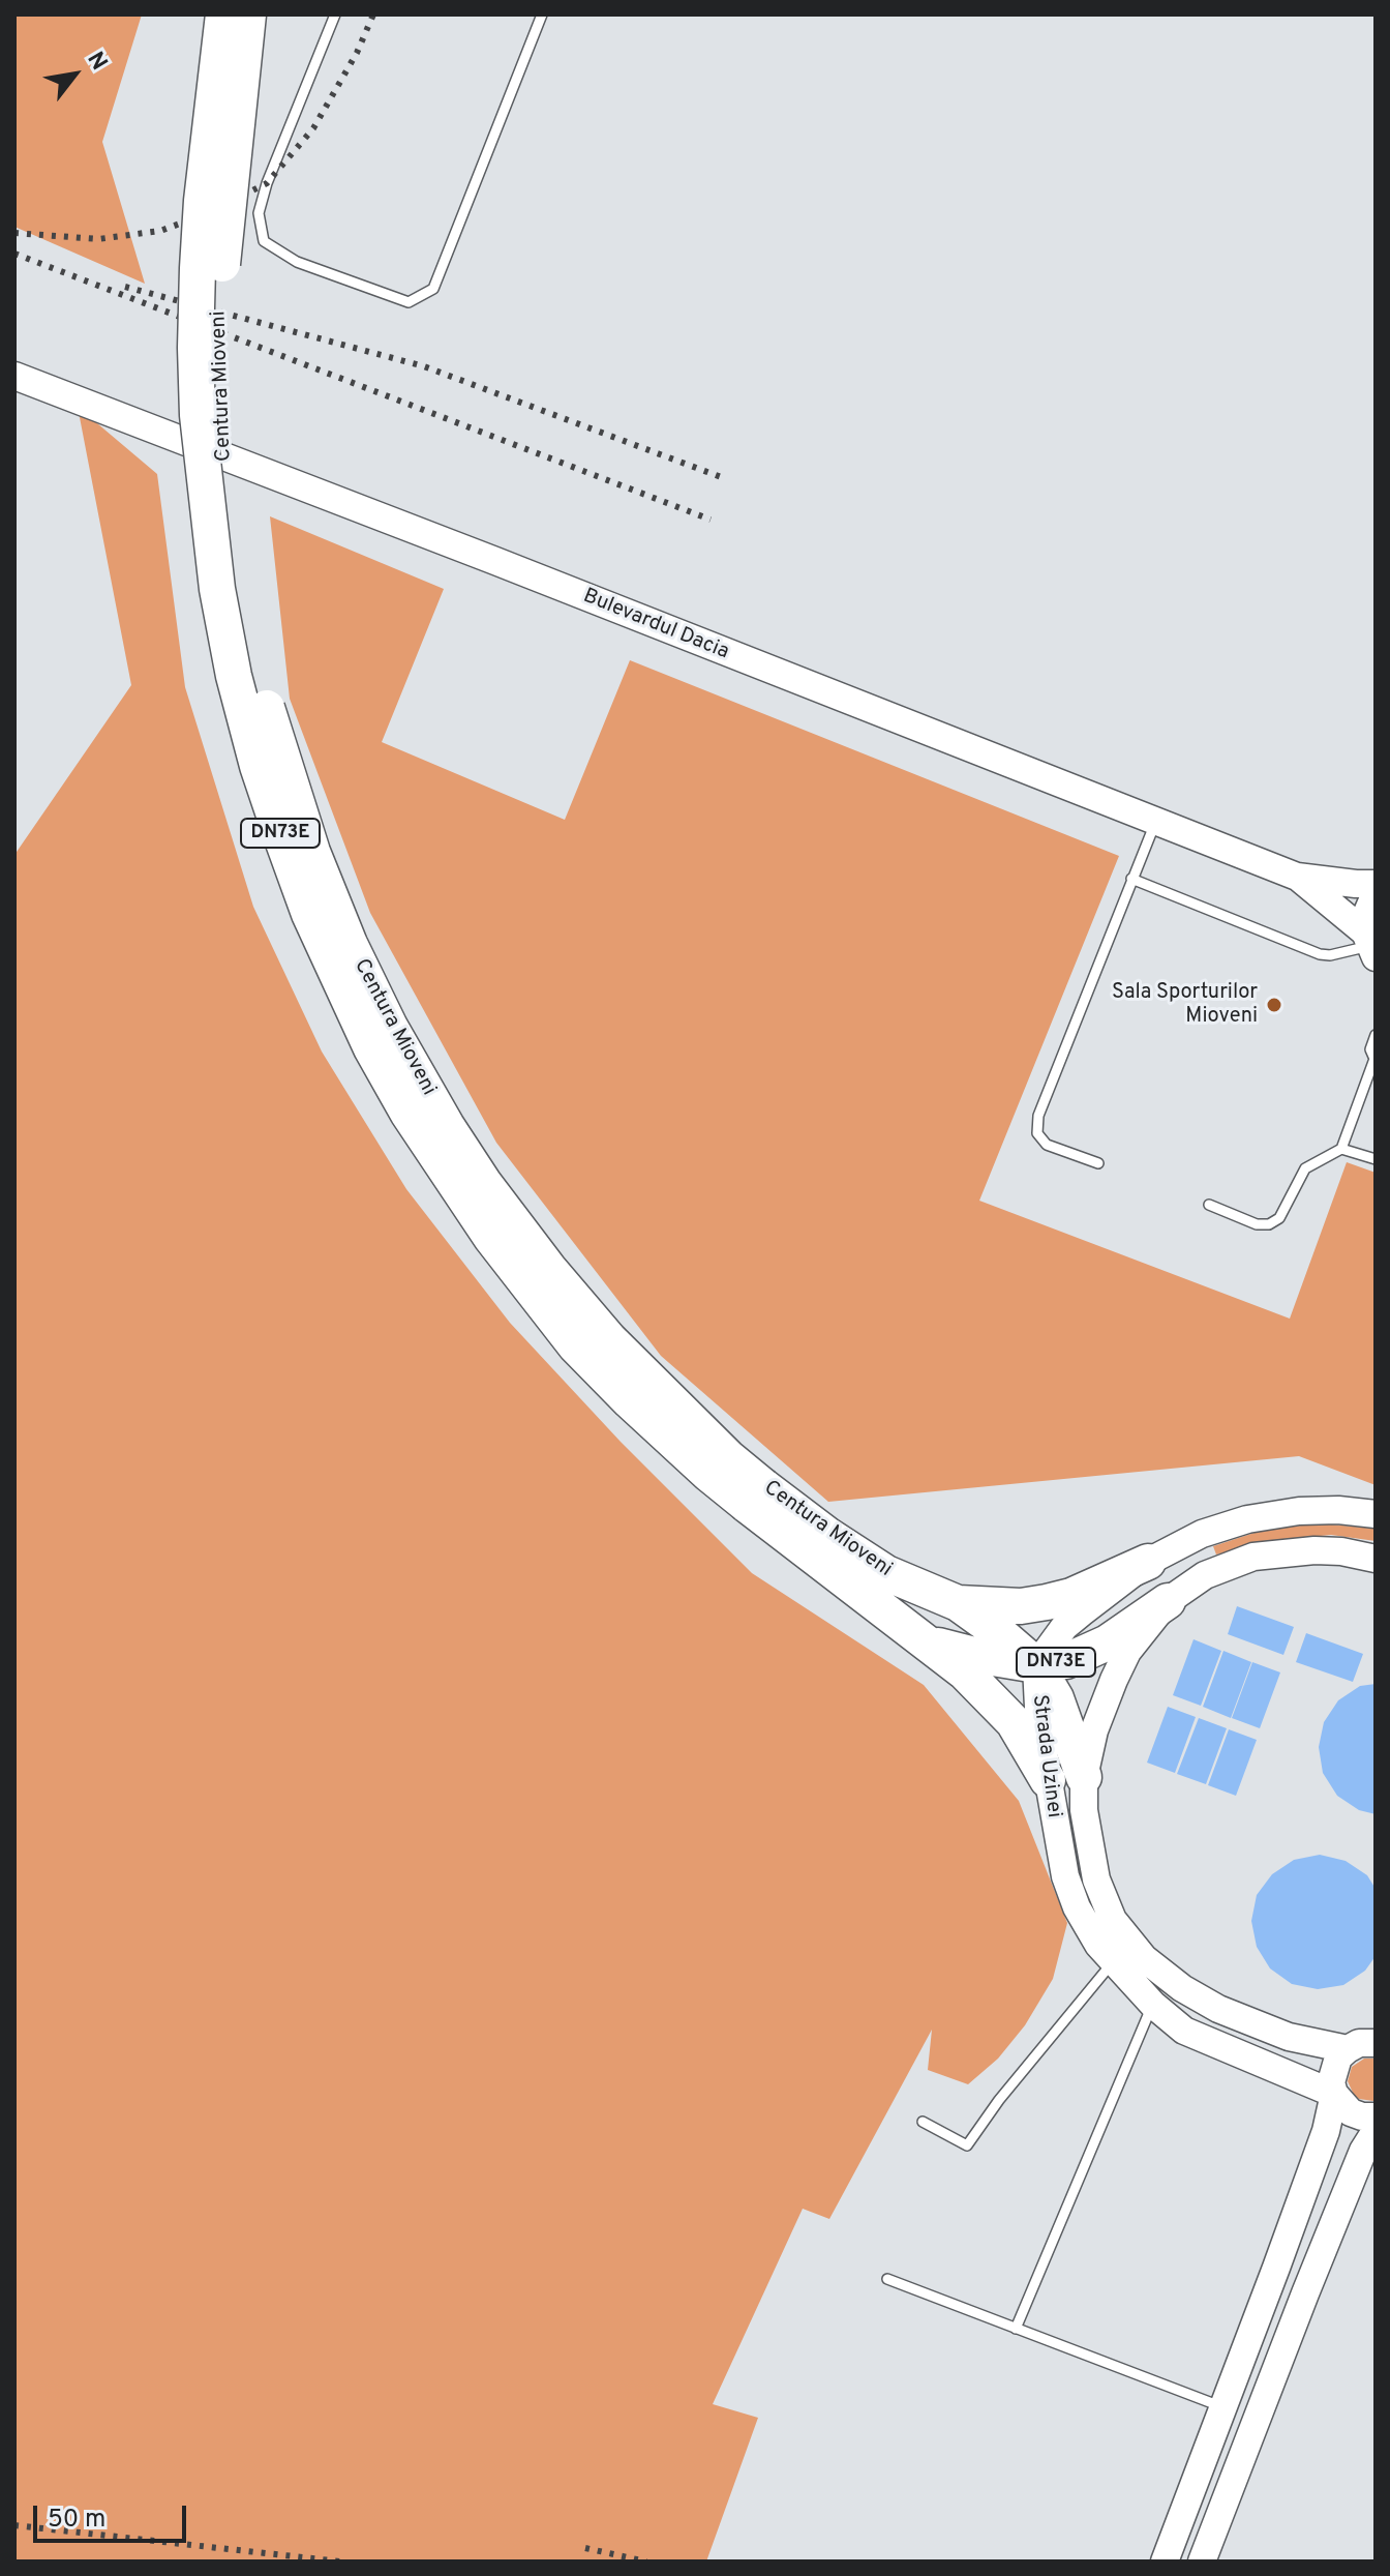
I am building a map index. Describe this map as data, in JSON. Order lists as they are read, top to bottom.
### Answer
{
  "streets": {
    "highway": ["Centura Mioveni", "DN73E"],
    "street": ["Bulevardul Dacia", "Strada Uzinei"]
  },
  "crossings": [
    ["Centura Mioveni", "DN73E"],
    ["Centura Mioveni", "Strada Uzinei"],
    ["DN73E", "Strada Uzinei"]
  ],
  "places": ["Sala Sporturilor Mioveni"],
  "scale_bar": "50 m",
  "north": "top right"
}
